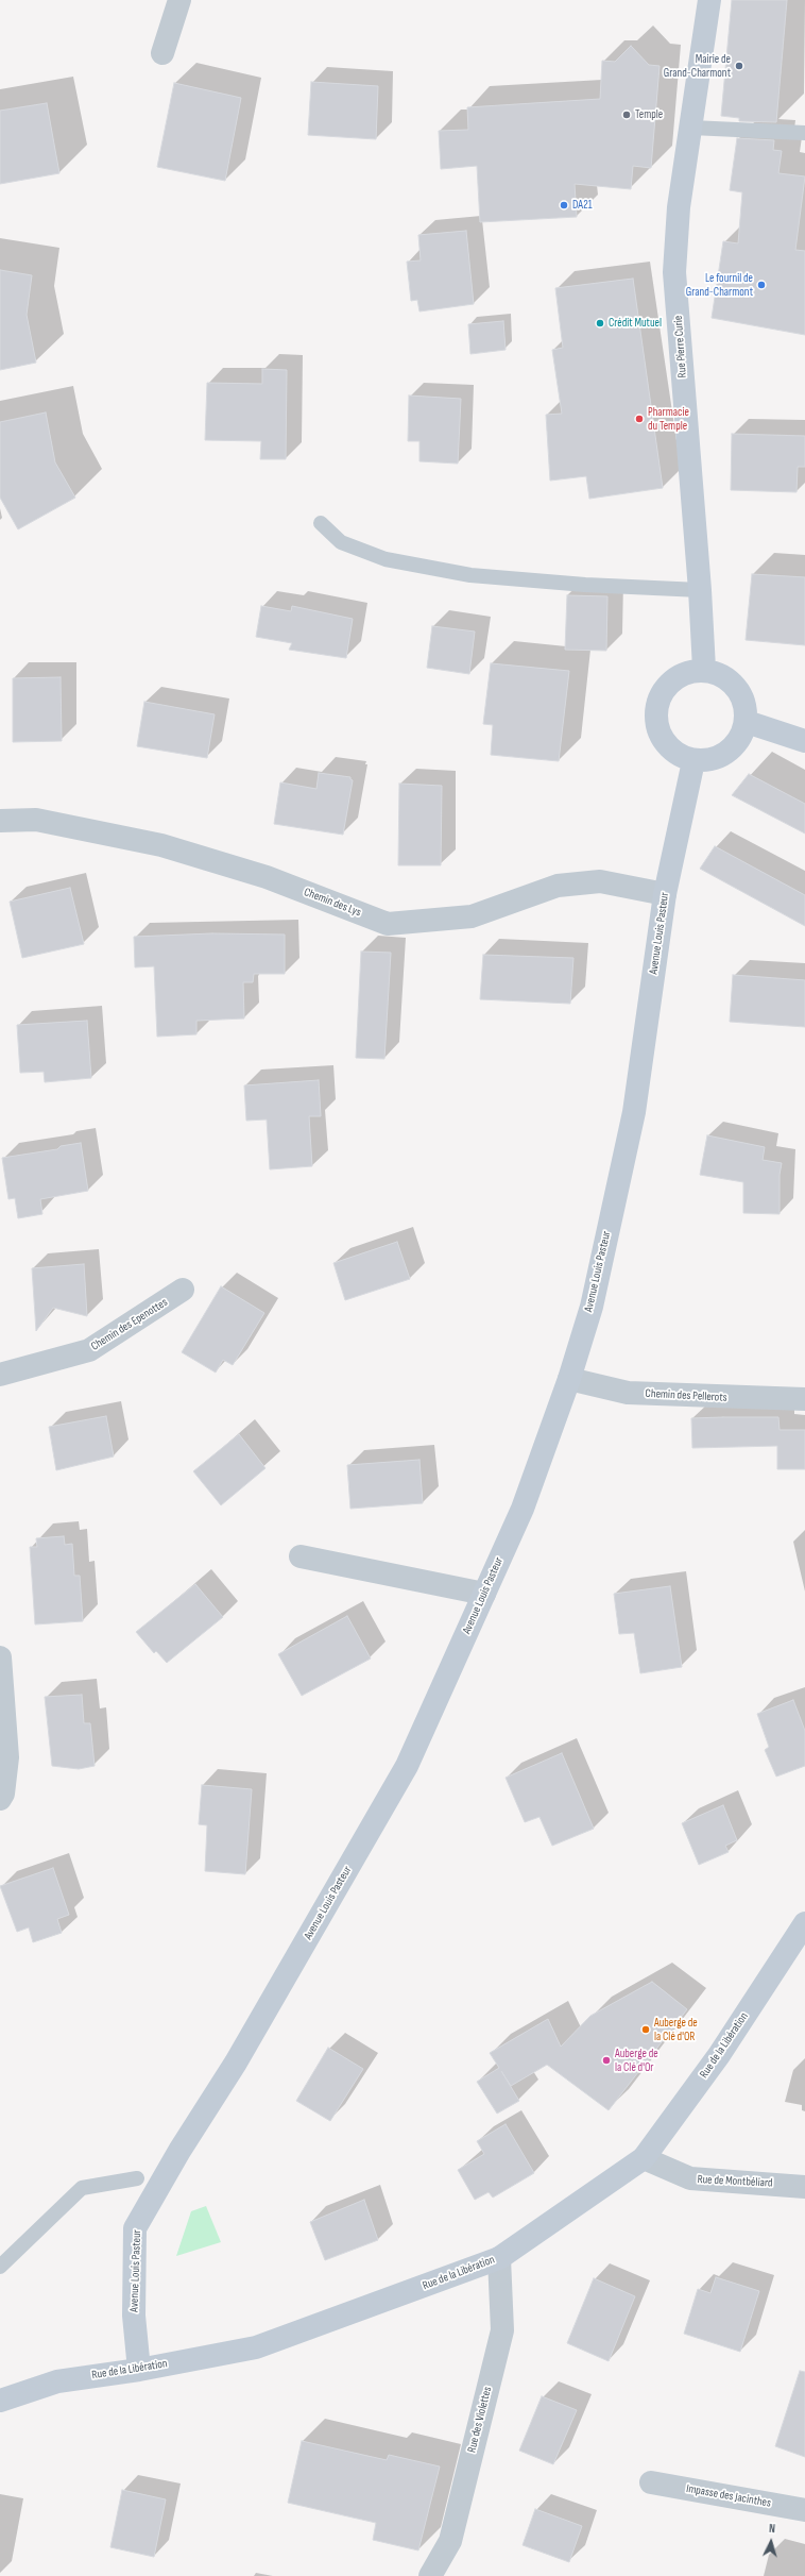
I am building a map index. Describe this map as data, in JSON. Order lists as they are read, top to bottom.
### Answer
{
  "streets": {
    "street": [
      "Rue Pierre Curie",
      "Chemin des Lys",
      "Avenue Louis Pasteur",
      "Chemin des Epenottes",
      "Chemin des Pellerots",
      "Rue de la Libération",
      "Rue de Montbéliard",
      "Rue des Violettes",
      "Impasse des Jacinthes"
    ]
  },
  "crossings": [
    ["Rue Pierre Curie", "Avenue Louis Pasteur"],
    ["Chemin des Lys", "Avenue Louis Pasteur"],
    ["Avenue Louis Pasteur", "Chemin des Pellerots"],
    ["Avenue Louis Pasteur", "Rue de la Libération"],
    ["Rue de la Libération", "Rue de Montbéliard"],
    ["Rue de la Libération", "Rue des Violettes"]
  ],
  "places": [
    "Mairie de Grand-Charmont",
    "Temple",
    "DA21",
    "Le fournil de Grand-Charmont",
    "Crédit Mutuel",
    "Pharmacie du Temple",
    "Auberge de la Clé d'OR",
    "Auberge de la Clé d'Or"
  ],
  "north": "top"
}
